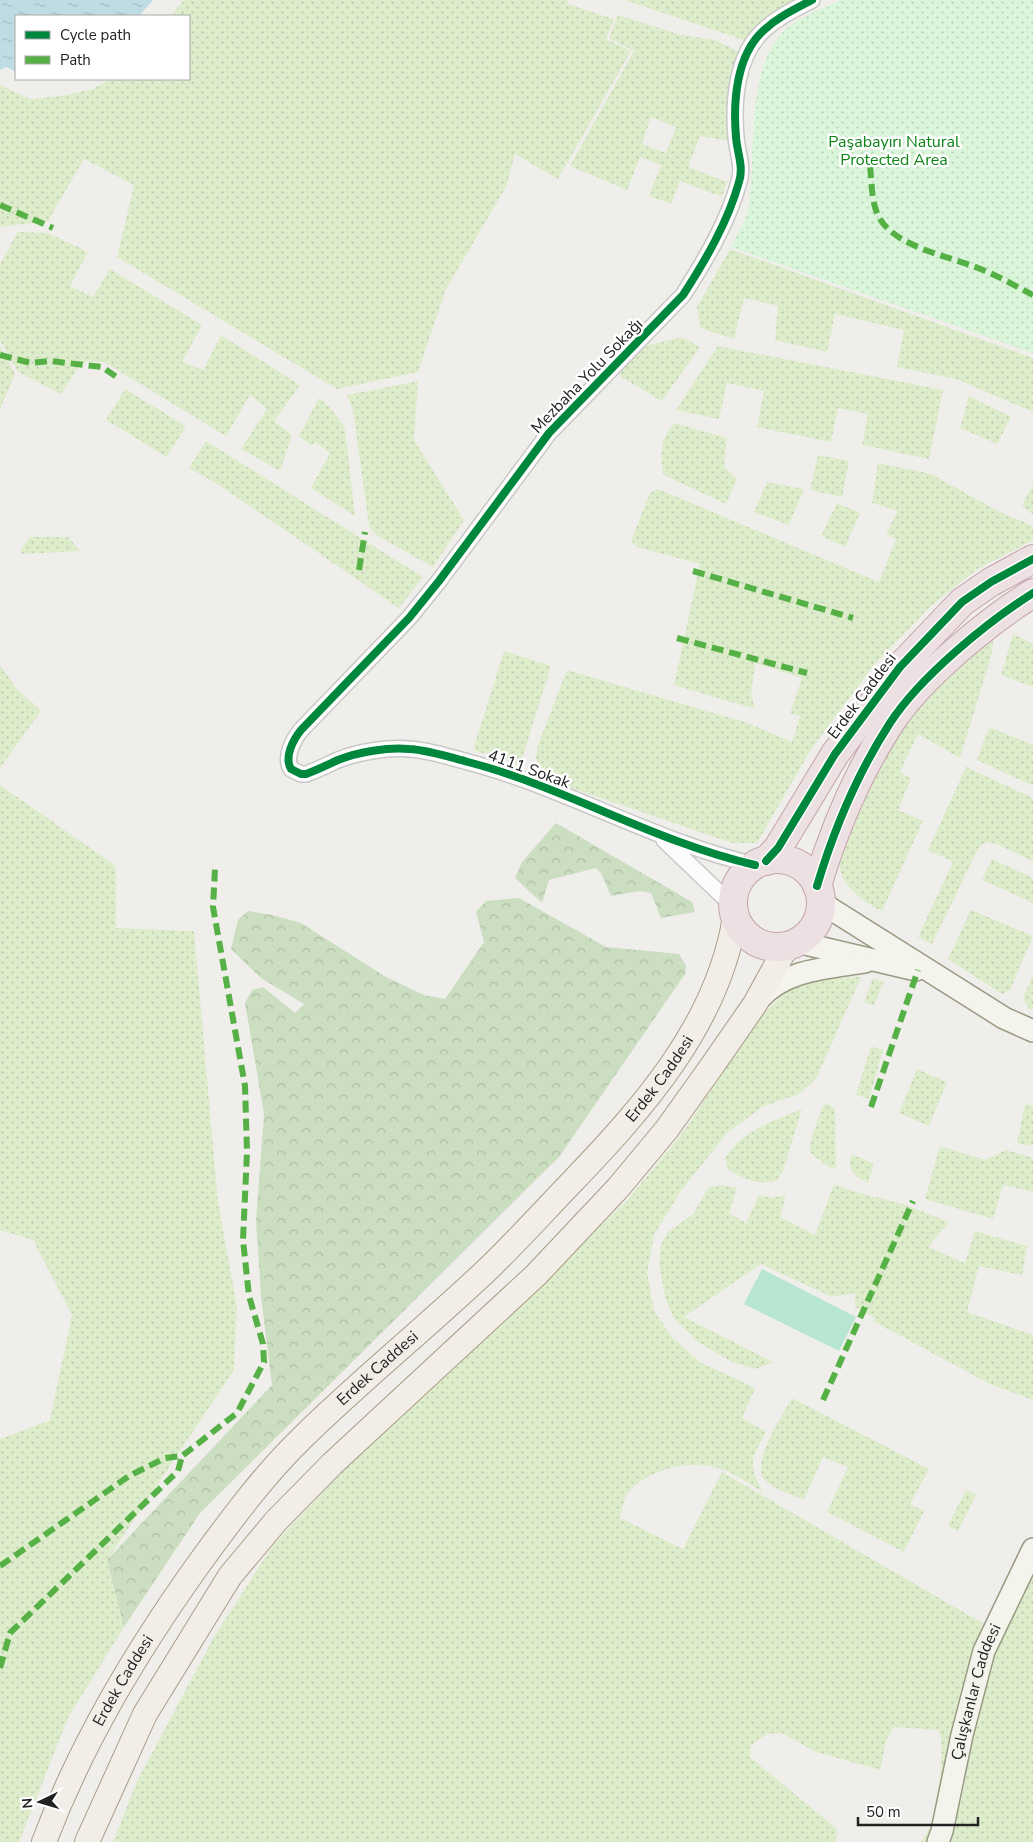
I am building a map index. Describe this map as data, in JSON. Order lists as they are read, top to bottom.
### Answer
{
  "streets": {
    "highway": ["Erdek Caddesi"],
    "street": ["Mezbaha Yolu Sokağı", "4111 Sokak", "Çalışkanlar Caddesi"]
  },
  "crossings": [
    ["Mezbaha Yolu Sokağı", "4111 Sokak"],
    ["Erdek Caddesi", "4111 Sokak"]
  ],
  "parks": ["Paşabayırı Natural Protected Area"],
  "legend": ["Cycle path", "Path"],
  "scale_bar": "50 m",
  "north": "left"
}
